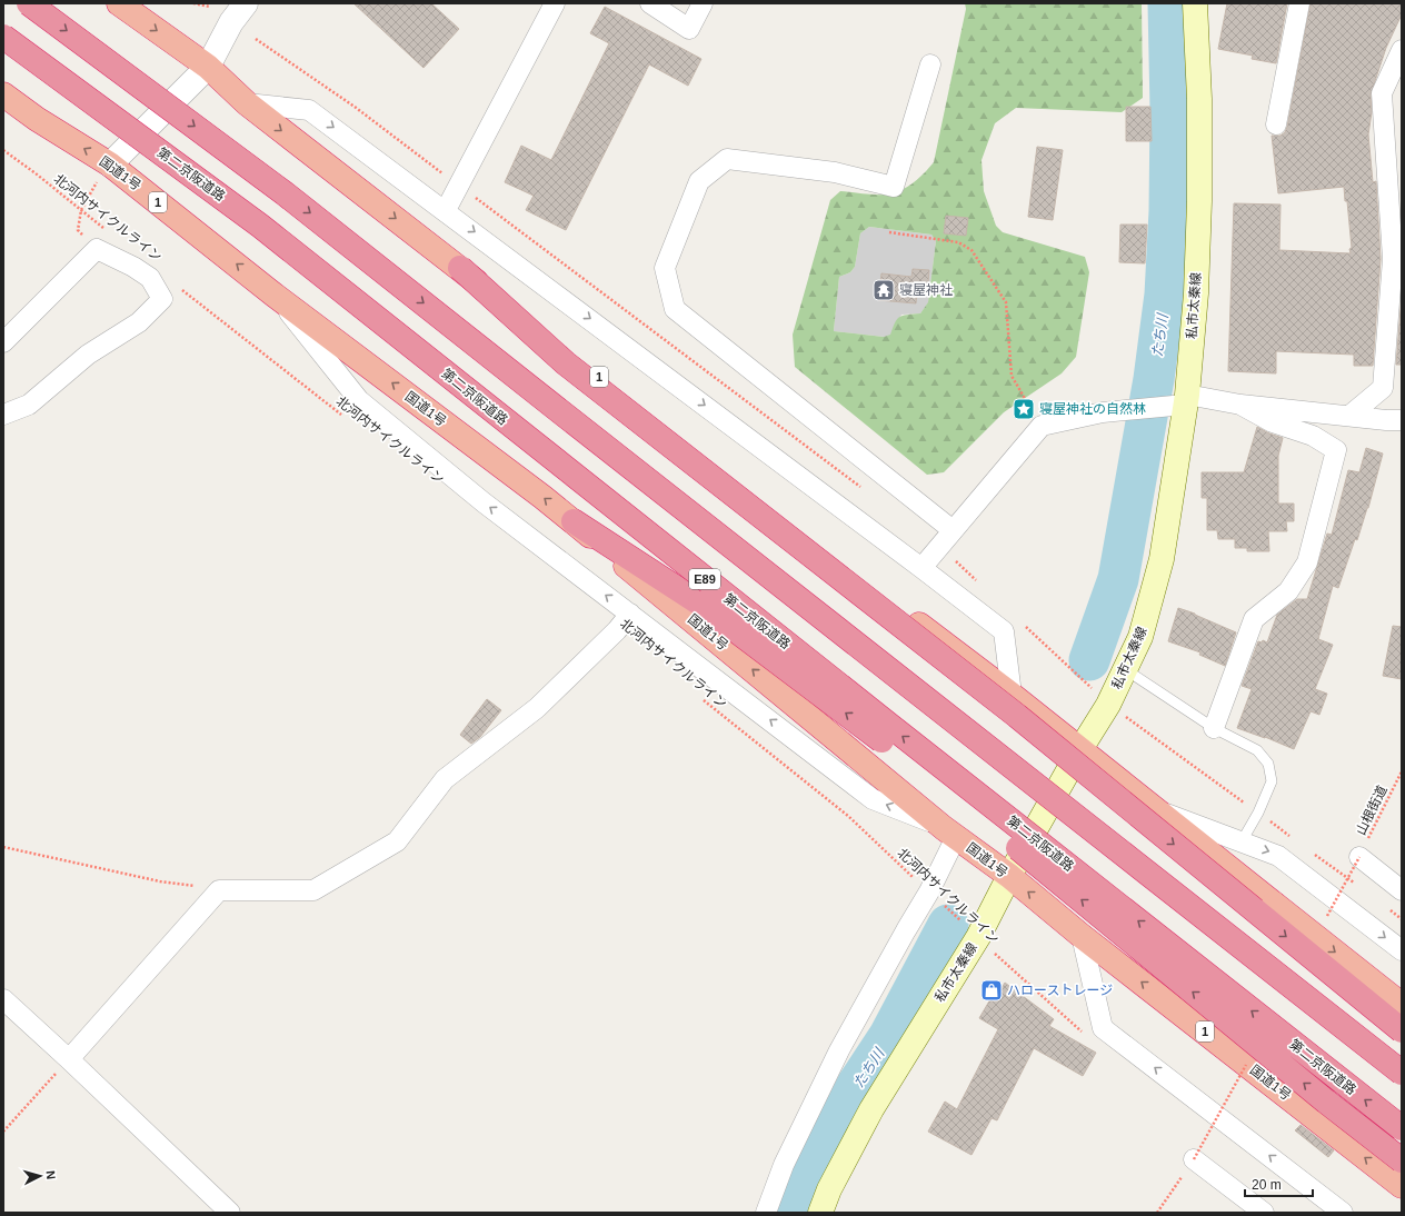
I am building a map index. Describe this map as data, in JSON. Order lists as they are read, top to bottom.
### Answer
{
  "streets": {
    "highway": [
      "国道1号",
      "第二京阪道路",
      "1",
      "E89"
    ],
    "main road": ["私市太秦線"],
    "path": ["北河内サイクルライン", "山根街道"]
  },
  "crossings": [
    ["国道1号", "私市太秦線"],
    ["1", "私市太秦線"],
    ["北河内サイクルライン", "私市太秦線"]
  ],
  "water": ["たち川"],
  "places": {
    "temple": ["寝屋神社"],
    "place": ["寝屋神社の自然林"],
    "shop": ["ハローストレージ"]
  },
  "scale_bar": "20 m",
  "north": "right"
}
